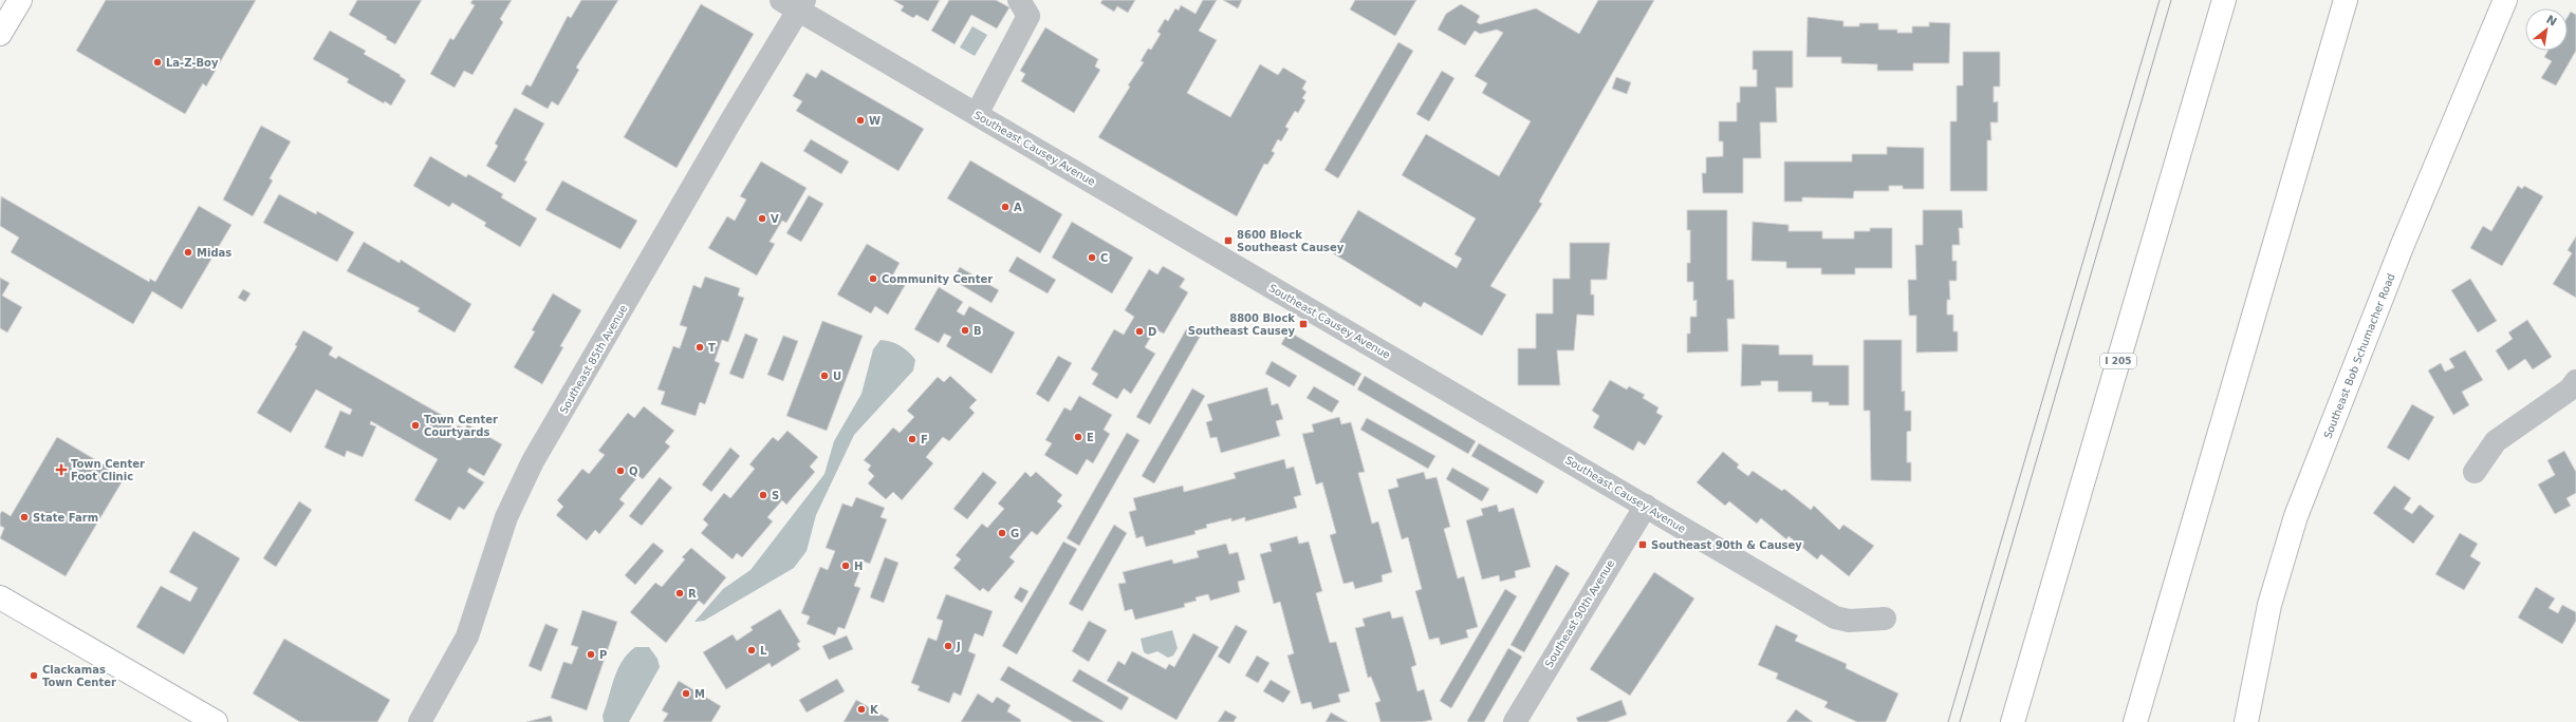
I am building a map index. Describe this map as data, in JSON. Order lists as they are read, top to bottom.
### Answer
{
  "streets": {
    "main road": ["Southeast Bob Schumacher Road", "I 205"],
    "street": ["Southeast Causey Avenue", "Southeast 85th Avenue", "Southeast 90th Avenue"]
  },
  "crossings": [
    ["Southeast Causey Avenue", "Southeast 85th Avenue"],
    ["Southeast Causey Avenue", "Southeast 90th Avenue"]
  ],
  "places": {
    "other": [
      "La-Z-Boy",
      "W",
      "A",
      "V",
      "Midas",
      "C",
      "Community Center",
      "B",
      "D",
      "T",
      "U",
      "Town Center Courtyards",
      "E",
      "F",
      "Q",
      "S",
      "State Farm",
      "G",
      "H",
      "R",
      "J",
      "L",
      "P",
      "Clackamas Town Center",
      "M",
      "K"
    ],
    "transit": ["8600 Block Southeast Causey", "8800 Block Southeast Causey", "Southeast 90th & Causey"],
    "health": ["Town Center Foot Clinic"]
  },
  "north": "top right"
}
